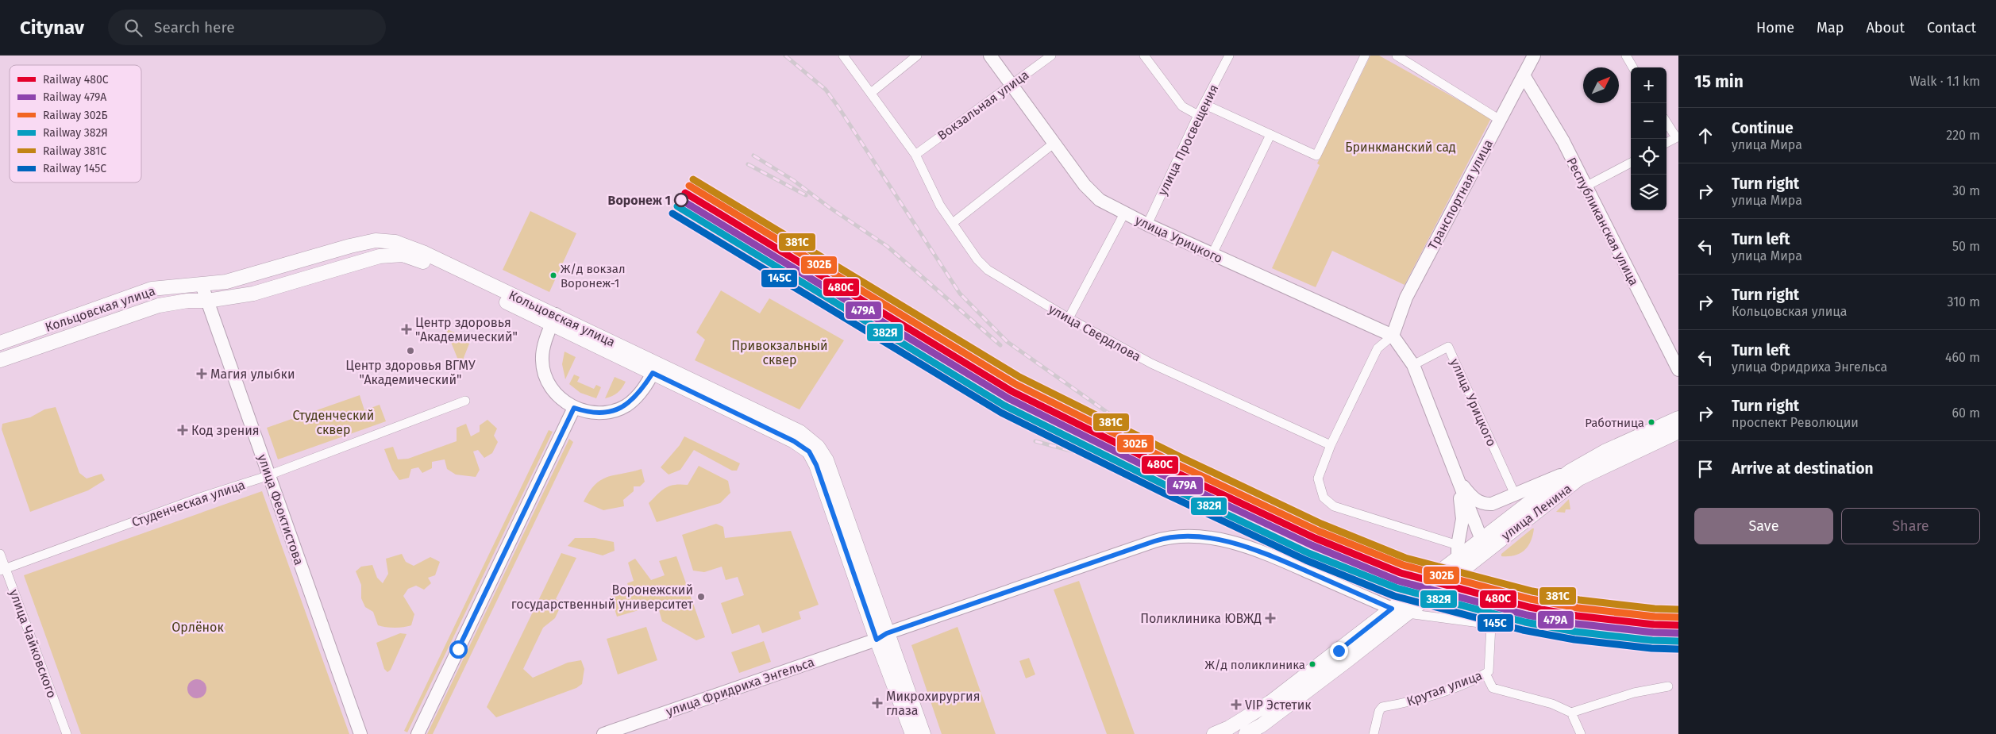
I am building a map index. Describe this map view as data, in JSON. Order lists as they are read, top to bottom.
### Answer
{
  "streets": {
    "main road": ["Кольцовская улица", "улица Ленина"],
    "street": [
      "Вокзальная улица",
      "улица Просвещения",
      "Транспортная улица",
      "Республиканская улица",
      "улица Урицкого",
      "улица Свердлова",
      "Студенческая улица",
      "улица Феоктистова",
      "улица Чайковского",
      "улица Фридриха Энгельса",
      "Крутая улица"
    ]
  },
  "crossings": [
    ["Вокзальная улица", "улица Урицкого"],
    ["Вокзальная улица", "улица Свердлова"],
    ["улица Просвещения", "улица Урицкого"],
    ["Транспортная улица", "Республиканская улица"],
    ["Транспортная улица", "улица Урицкого"],
    ["улица Урицкого", "улица Ленина"],
    ["Кольцовская улица", "улица Феоктистова"],
    ["Кольцовская улица", "улица Фридриха Энгельса"],
    ["Студенческая улица", "улица Феоктистова"],
    ["Студенческая улица", "улица Чайковского"],
    ["улица Ленина", "улица Фридриха Энгельса"]
  ],
  "parks": [
    "Бринкманский сад",
    "Привокзальный сквер",
    "Студенческий сквер",
    "Орлёнок"
  ],
  "places": {
    "other": [
      "Воронеж 1",
      "Ж/д вокзал Воронеж-1",
      "Центр здоровья ВГМУ \"Академический\"",
      "Работница",
      "Воронежский государственный университет",
      "Ж/д поликлиника"
    ],
    "health": [
      "Центр здоровья \"Академический\"",
      "Магия улыбки",
      "Код зрения",
      "Поликлиника ЮВЖД",
      "Микрохирургия глаза",
      "VIP Эстетик"
    ]
  },
  "lines": [
    "rail line 381С",
    "rail line 302Б",
    "rail line 480С",
    "rail line 479А",
    "rail line 382Я",
    "rail line 145С"
  ],
  "legend": [
    "Railway 480С",
    "Railway 479А",
    "Railway 302Б",
    "Railway 382Я",
    "Railway 381С",
    "Railway 145С"
  ],
  "north": "top right",
  "page": {
    "header": "Citynav",
    "search": "Search here",
    "nav": [
      "Home",
      "Map",
      "About",
      "Contact"
    ],
    "heading": ["15 min", "Walk · 1.1 km"],
    "map_buttons": ["+", "−"],
    "list": [
      ["Continue", "улица Мира", "220 m"],
      ["Turn right", "улица Мира", "30 m"],
      ["Turn left", "улица Мира", "50 m"],
      ["Turn right", "Кольцовская улица", "310 m"],
      ["Turn left", "улица Фридриха Энгельса", "460 m"],
      ["Turn right", "проспект Революции", "60 m"],
      "Arrive at destination"
    ],
    "buttons": ["Save", "Share"]
  }
}
